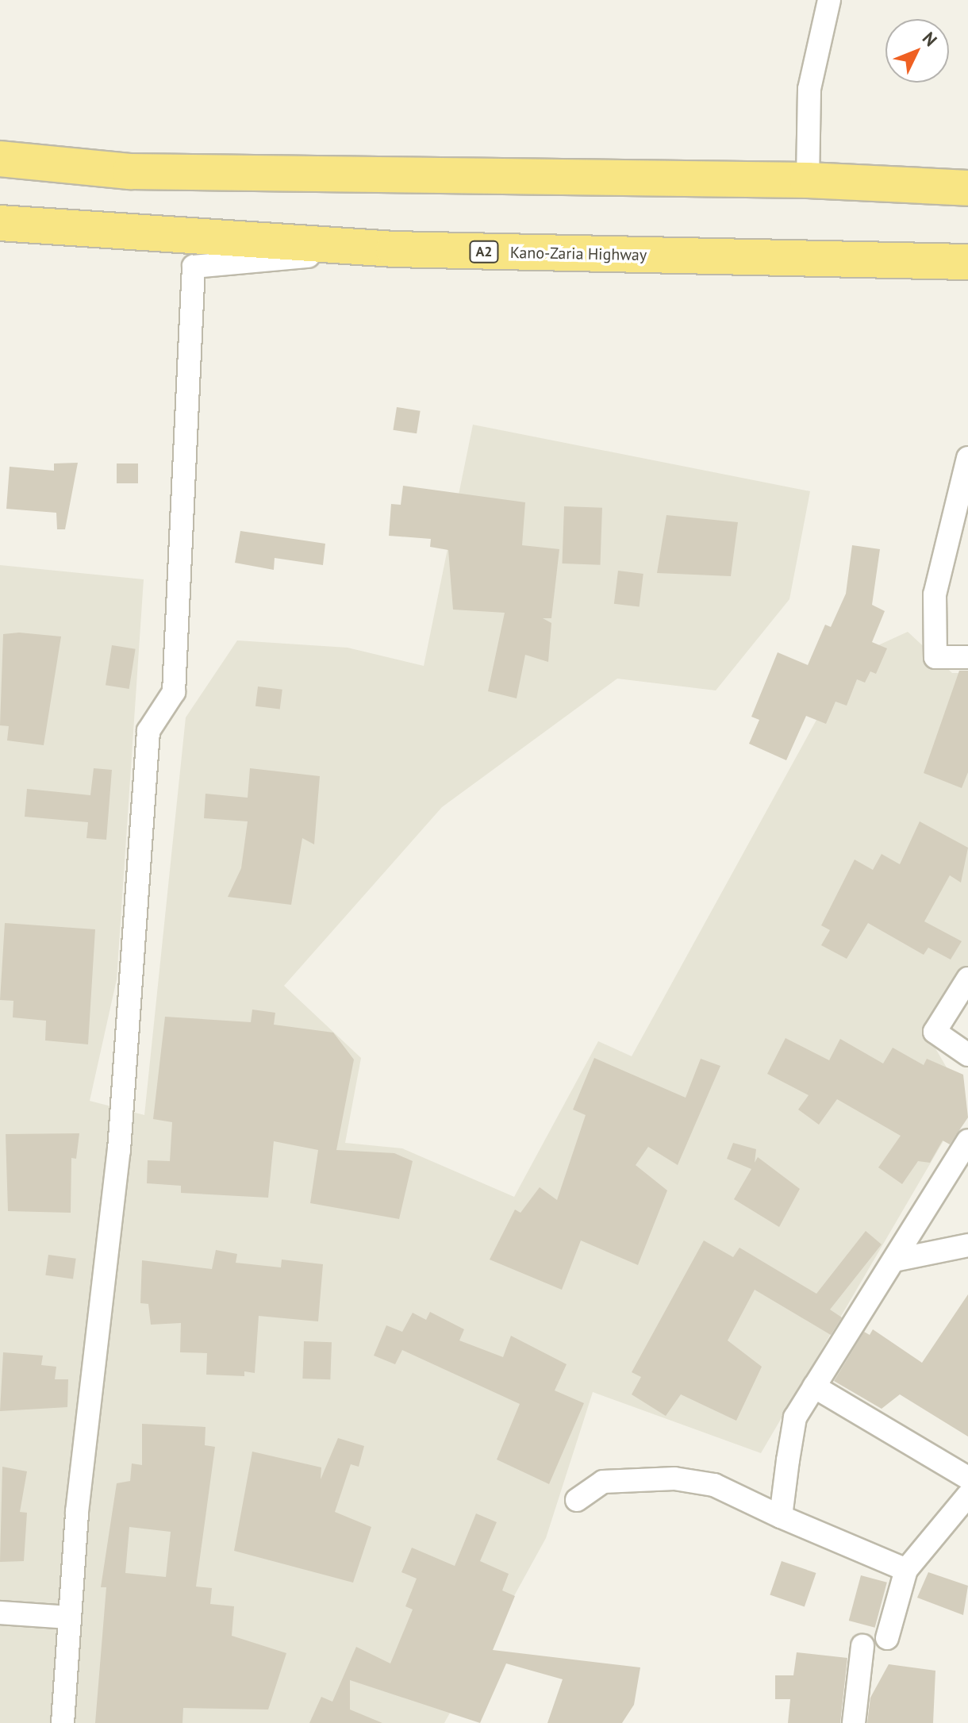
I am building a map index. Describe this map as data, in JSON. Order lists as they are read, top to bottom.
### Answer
{
  "streets": {
    "highway": ["A2", "Kano-Zaria Highway"]
  },
  "north": "top right"
}
